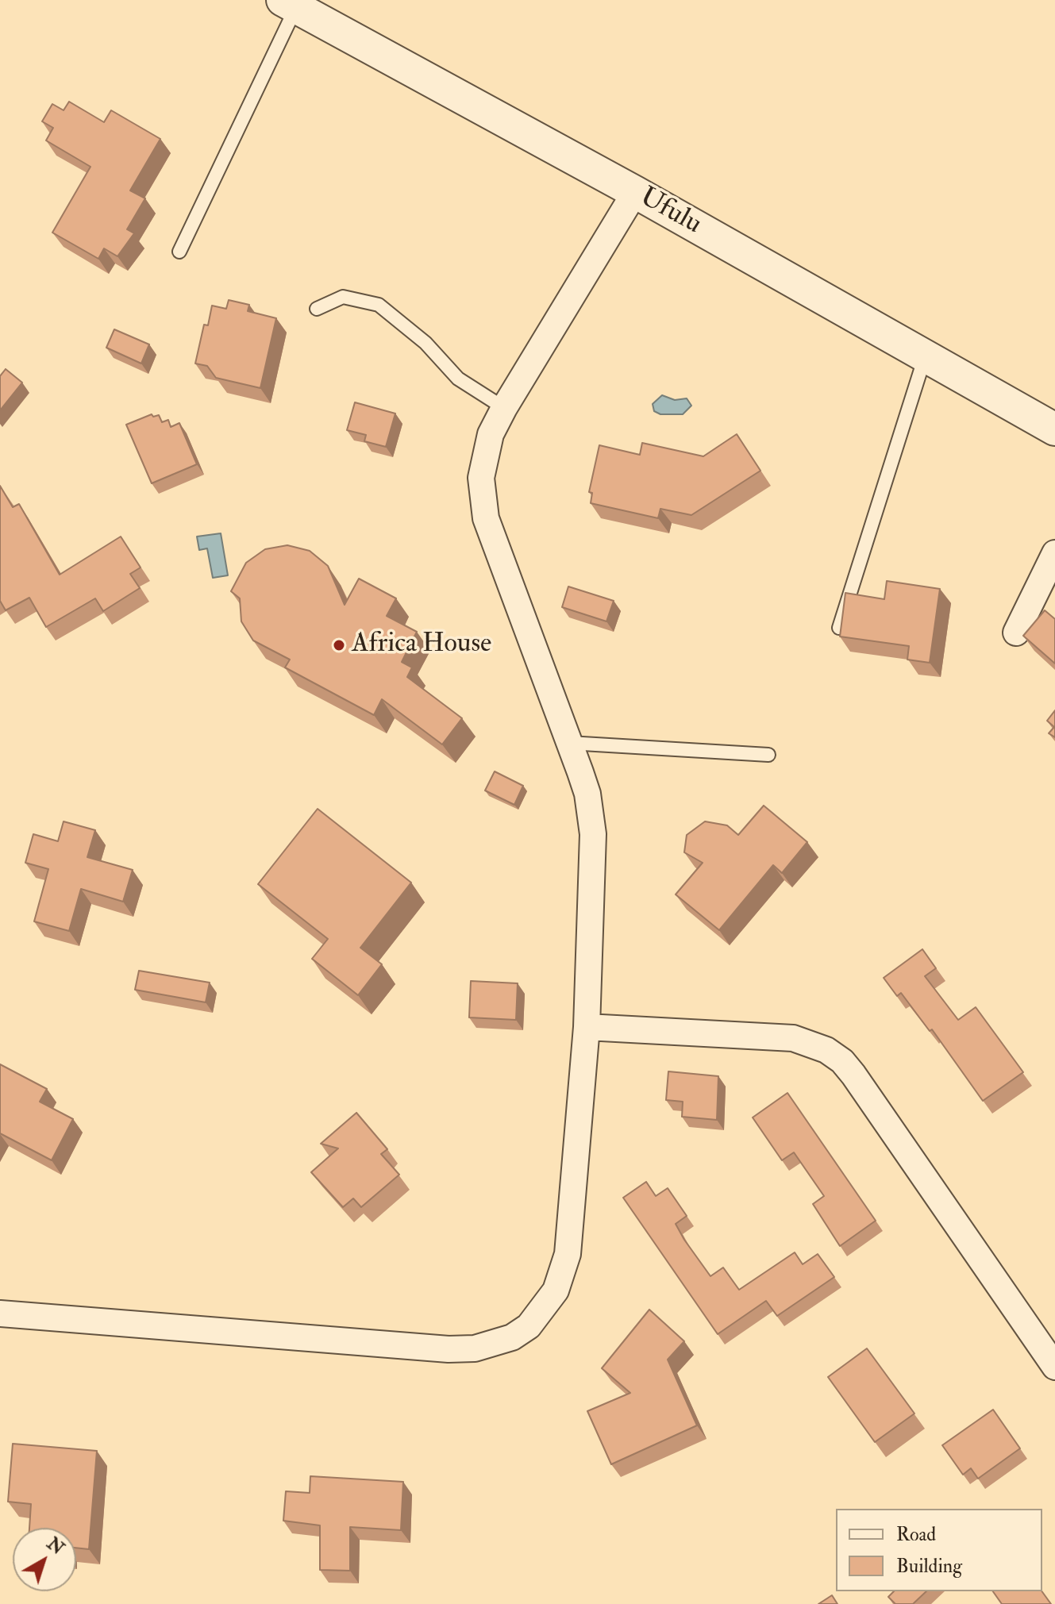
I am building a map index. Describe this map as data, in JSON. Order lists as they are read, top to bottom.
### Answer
{
  "streets": {
    "street": ["Ufulu"]
  },
  "places": ["Africa House"],
  "legend": ["Road", "Building"],
  "north": "top right"
}
